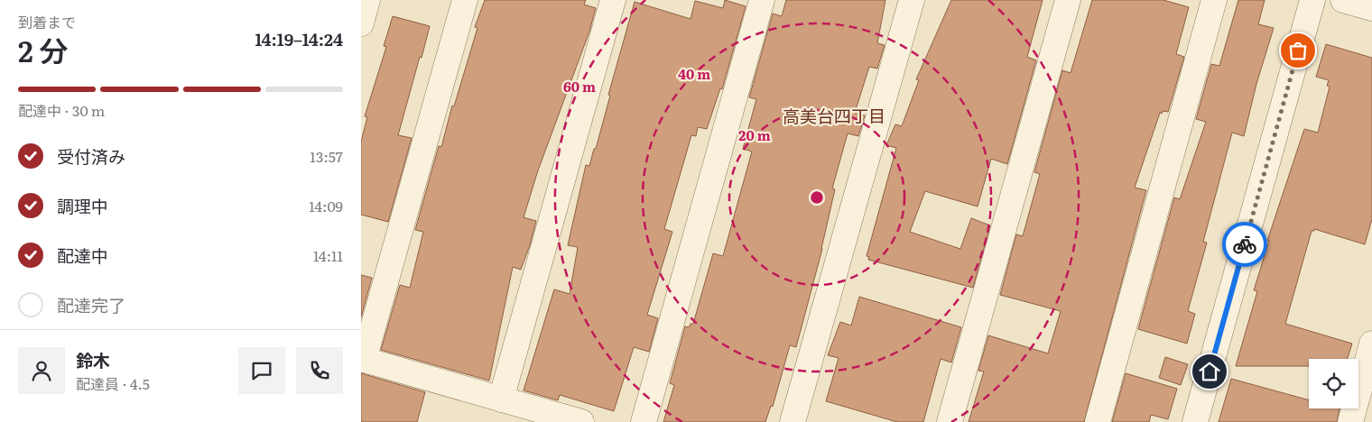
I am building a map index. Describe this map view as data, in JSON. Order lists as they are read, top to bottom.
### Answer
{
  "districts": ["高美台四丁目"],
  "page": {
    "heading": ["2 分", "到着まで", "14:19–14:24"],
    "panel": ["鈴木", "配達員 · 4.5"],
    "bar": "配達中 · 30 m",
    "list": [
      ["受付済み", "13:57"],
      ["調理中", "14:09"],
      ["配達中", "14:11"],
      "配達完了"
    ]
  },
  "rings": ["40 m", "60 m", "20 m"]
}
